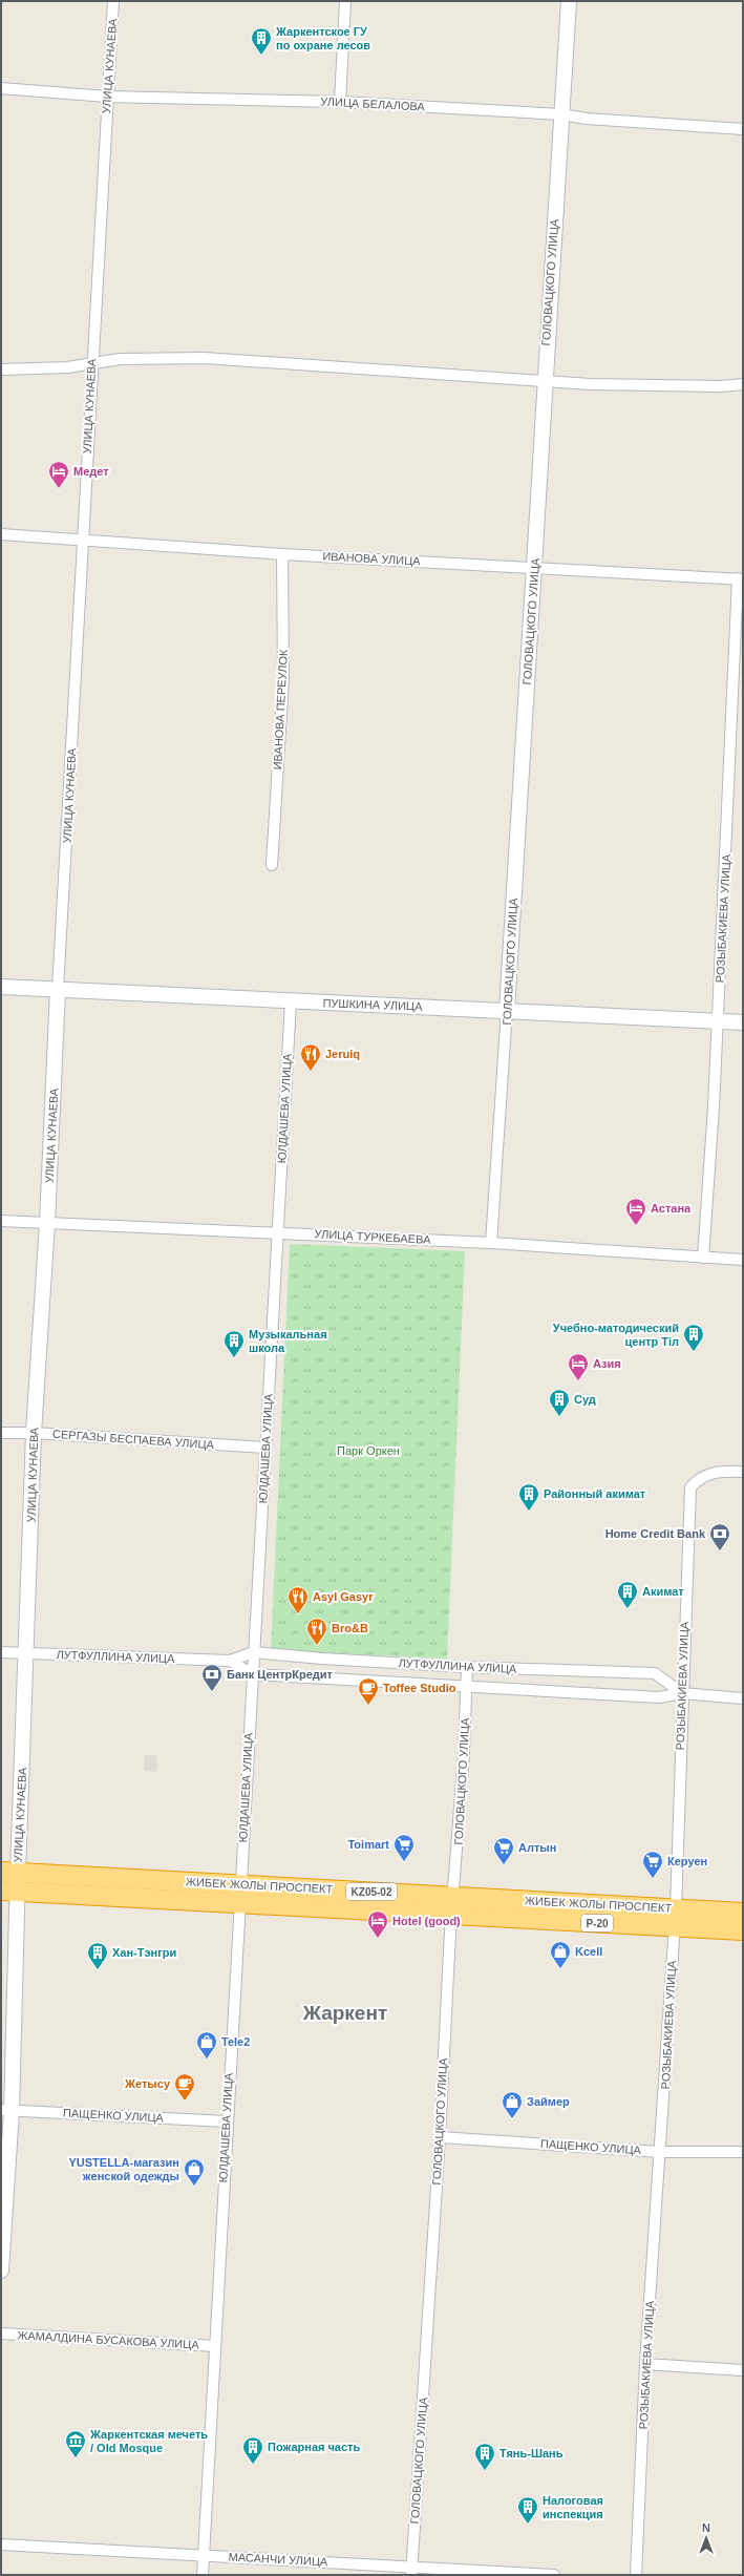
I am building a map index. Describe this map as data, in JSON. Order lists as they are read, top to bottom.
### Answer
{
  "streets": {
    "highway": ["ЖИБЕК ЖОЛЫ ПРОСПЕКТ", "KZ05-02", "Р-20"],
    "main road": ["УЛИЦА КУНАЕВА", "ГОЛОВАЦКОГО УЛИЦА", "ПУШКИНА УЛИЦА"],
    "street": [
      "УЛИЦА БЕЛАЛОВА",
      "ИВАНОВА УЛИЦА",
      "ИВАНОВА ПЕРЕУЛОК",
      "РОЗЫБАКИЕВА УЛИЦА",
      "ЮЛДАШЕВА УЛИЦА",
      "УЛИЦА ТУРКЕБАЕВА",
      "СЕРГАЗЫ БЕСПАЕВА УЛИЦА",
      "ЛУТФУЛЛИНА УЛИЦА",
      "ПАЩЕНКО УЛИЦА",
      "ЖАМАЛДИНА БУСАКОВА УЛИЦА",
      "МАСАНЧИ УЛИЦА"
    ]
  },
  "crossings": [
    ["УЛИЦА КУНАЕВА", "УЛИЦА БЕЛАЛОВА"],
    ["УЛИЦА КУНАЕВА", "ИВАНОВА УЛИЦА"],
    ["УЛИЦА КУНАЕВА", "ПУШКИНА УЛИЦА"],
    ["УЛИЦА КУНАЕВА", "УЛИЦА ТУРКЕБАЕВА"],
    ["УЛИЦА КУНАЕВА", "СЕРГАЗЫ БЕСПАЕВА УЛИЦА"],
    ["УЛИЦА КУНАЕВА", "ЛУТФУЛЛИНА УЛИЦА"],
    ["УЛИЦА КУНАЕВА", "ЖИБЕК ЖОЛЫ ПРОСПЕКТ"],
    ["УЛИЦА КУНАЕВА", "ПАЩЕНКО УЛИЦА"],
    ["УЛИЦА БЕЛАЛОВА", "ГОЛОВАЦКОГО УЛИЦА"],
    ["ГОЛОВАЦКОГО УЛИЦА", "ИВАНОВА УЛИЦА"],
    ["ГОЛОВАЦКОГО УЛИЦА", "ПУШКИНА УЛИЦА"],
    ["ГОЛОВАЦКОГО УЛИЦА", "УЛИЦА ТУРКЕБАЕВА"],
    ["ГОЛОВАЦКОГО УЛИЦА", "ЛУТФУЛЛИНА УЛИЦА"],
    ["ГОЛОВАЦКОГО УЛИЦА", "ЖИБЕК ЖОЛЫ ПРОСПЕКТ"],
    ["ГОЛОВАЦКОГО УЛИЦА", "ПАЩЕНКО УЛИЦА"],
    ["ГОЛОВАЦКОГО УЛИЦА", "МАСАНЧИ УЛИЦА"],
    ["ИВАНОВА УЛИЦА", "ИВАНОВА ПЕРЕУЛОК"],
    ["ИВАНОВА УЛИЦА", "РОЗЫБАКИЕВА УЛИЦА"],
    ["РОЗЫБАКИЕВА УЛИЦА", "ПУШКИНА УЛИЦА"],
    ["РОЗЫБАКИЕВА УЛИЦА", "УЛИЦА ТУРКЕБАЕВА"],
    ["РОЗЫБАКИЕВА УЛИЦА", "ЛУТФУЛЛИНА УЛИЦА"],
    ["РОЗЫБАКИЕВА УЛИЦА", "ЖИБЕК ЖОЛЫ ПРОСПЕКТ"],
    ["РОЗЫБАКИЕВА УЛИЦА", "ПАЩЕНКО УЛИЦА"],
    ["ПУШКИНА УЛИЦА", "ЮЛДАШЕВА УЛИЦА"],
    ["ЮЛДАШЕВА УЛИЦА", "УЛИЦА ТУРКЕБАЕВА"],
    ["ЮЛДАШЕВА УЛИЦА", "СЕРГАЗЫ БЕСПАЕВА УЛИЦА"],
    ["ЮЛДАШЕВА УЛИЦА", "ЛУТФУЛЛИНА УЛИЦА"],
    ["ЮЛДАШЕВА УЛИЦА", "ЖИБЕК ЖОЛЫ ПРОСПЕКТ"],
    ["ЮЛДАШЕВА УЛИЦА", "ПАЩЕНКО УЛИЦА"],
    ["ЮЛДАШЕВА УЛИЦА", "ЖАМАЛДИНА БУСАКОВА УЛИЦА"],
    ["ЮЛДАШЕВА УЛИЦА", "МАСАНЧИ УЛИЦА"]
  ],
  "districts": ["Жаркент"],
  "parks": ["Парк Оркен"],
  "places": {
    "building": [
      "Жаркентское ГУ по охране лесов",
      "Учебно-матодический центр Тіл",
      "Музыкальная школа",
      "Суд",
      "Районный акимат",
      "Акимат",
      "Хан-Тэнгри",
      "Пожарная часть",
      "Тянь-Шань",
      "Налоговая инспекция"
    ],
    "hotel": [
      "Медет",
      "Астана",
      "Азия",
      "Hotel (good)"
    ],
    "restaurant": ["Jeruiq", "Asyl Gasyr", "Bro&B"],
    "bank": ["Home Credit Bank", "Банк ЦентрКредит"],
    "cafe": ["Toffee Studio", "Жетысу"],
    "supermarket": ["Toimart", "Алтын", "Керуен"],
    "shop": [
      "Kcell",
      "Tele2",
      "Займер",
      "YUSTELLA-магазин женской одежды"
    ],
    "museum": ["Жаркентская мечеть / Old Mosque"]
  },
  "north": "top"
}
